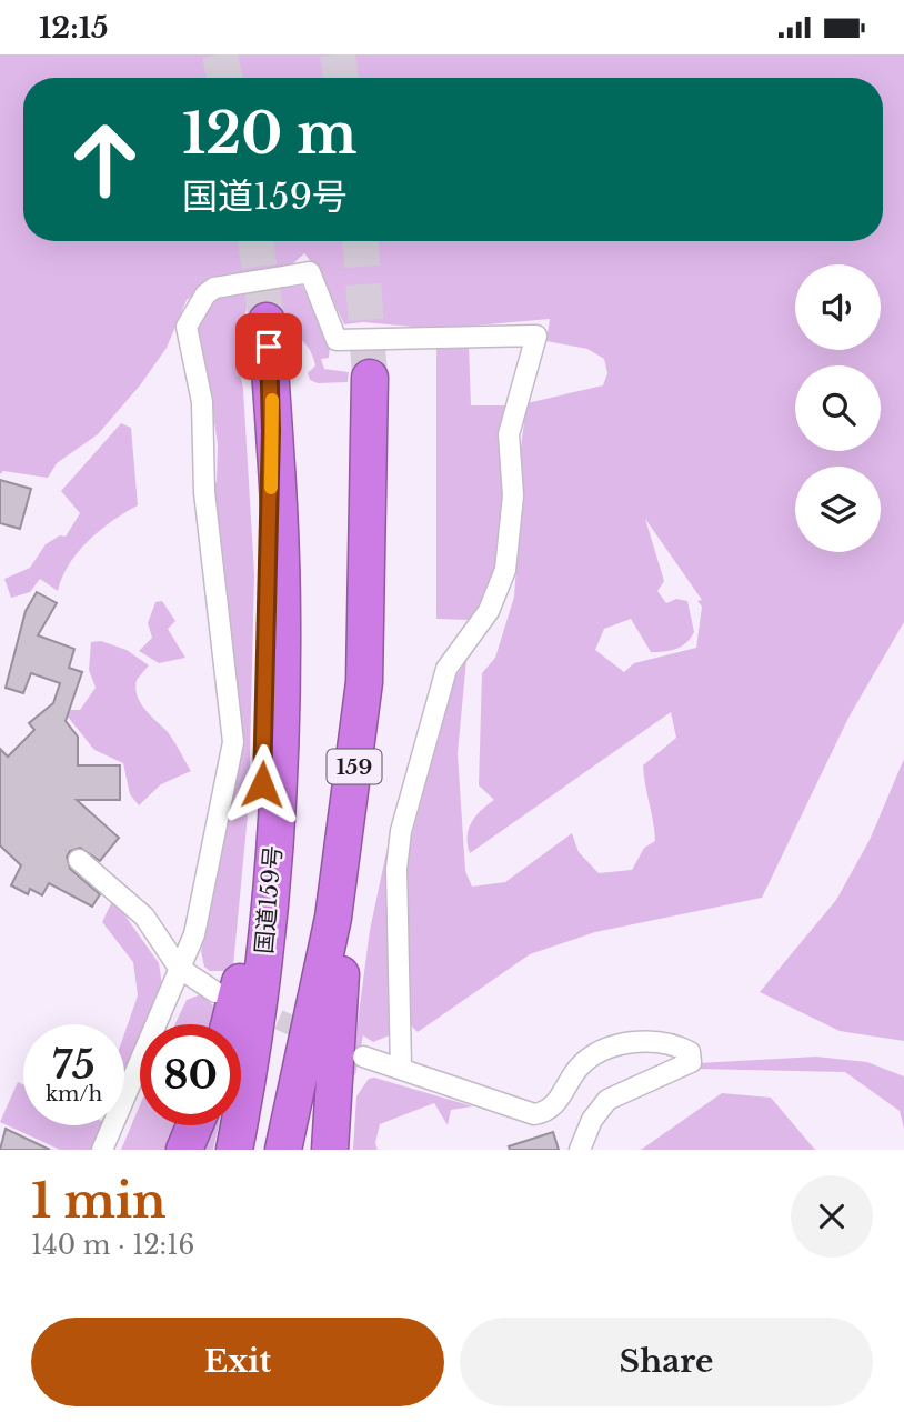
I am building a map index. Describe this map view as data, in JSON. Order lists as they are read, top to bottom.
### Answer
{
  "streets": {
    "highway": ["159", "国道159号"]
  },
  "page": {
    "status": "12:15",
    "turn": ["120 m", "国道159号"],
    "speed": "75 km/h",
    "limit": "80",
    "heading": ["1 min", "140 m · 12:16"],
    "buttons": ["Exit", "Share"]
  }
}
